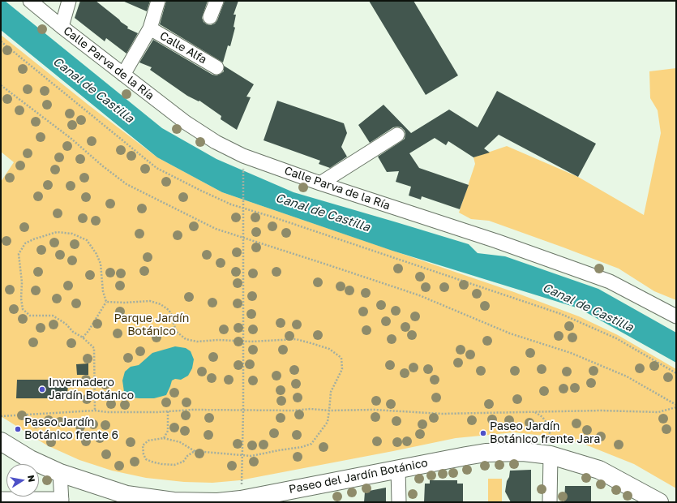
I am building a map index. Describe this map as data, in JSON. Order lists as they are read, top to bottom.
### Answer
{
  "streets": {
    "street": ["Calle Alfa", "Calle Parva de la Ría", "Paseo del Jardín Botánico"]
  },
  "water": ["Canal de Castilla"],
  "parks": ["Parque Jardín Botánico"],
  "places": ["Invernadero Jardín Botánico", "Paseo Jardín Botánico frente 6", "Paseo Jardín Botánico frente Jara"],
  "north": "right"
}
